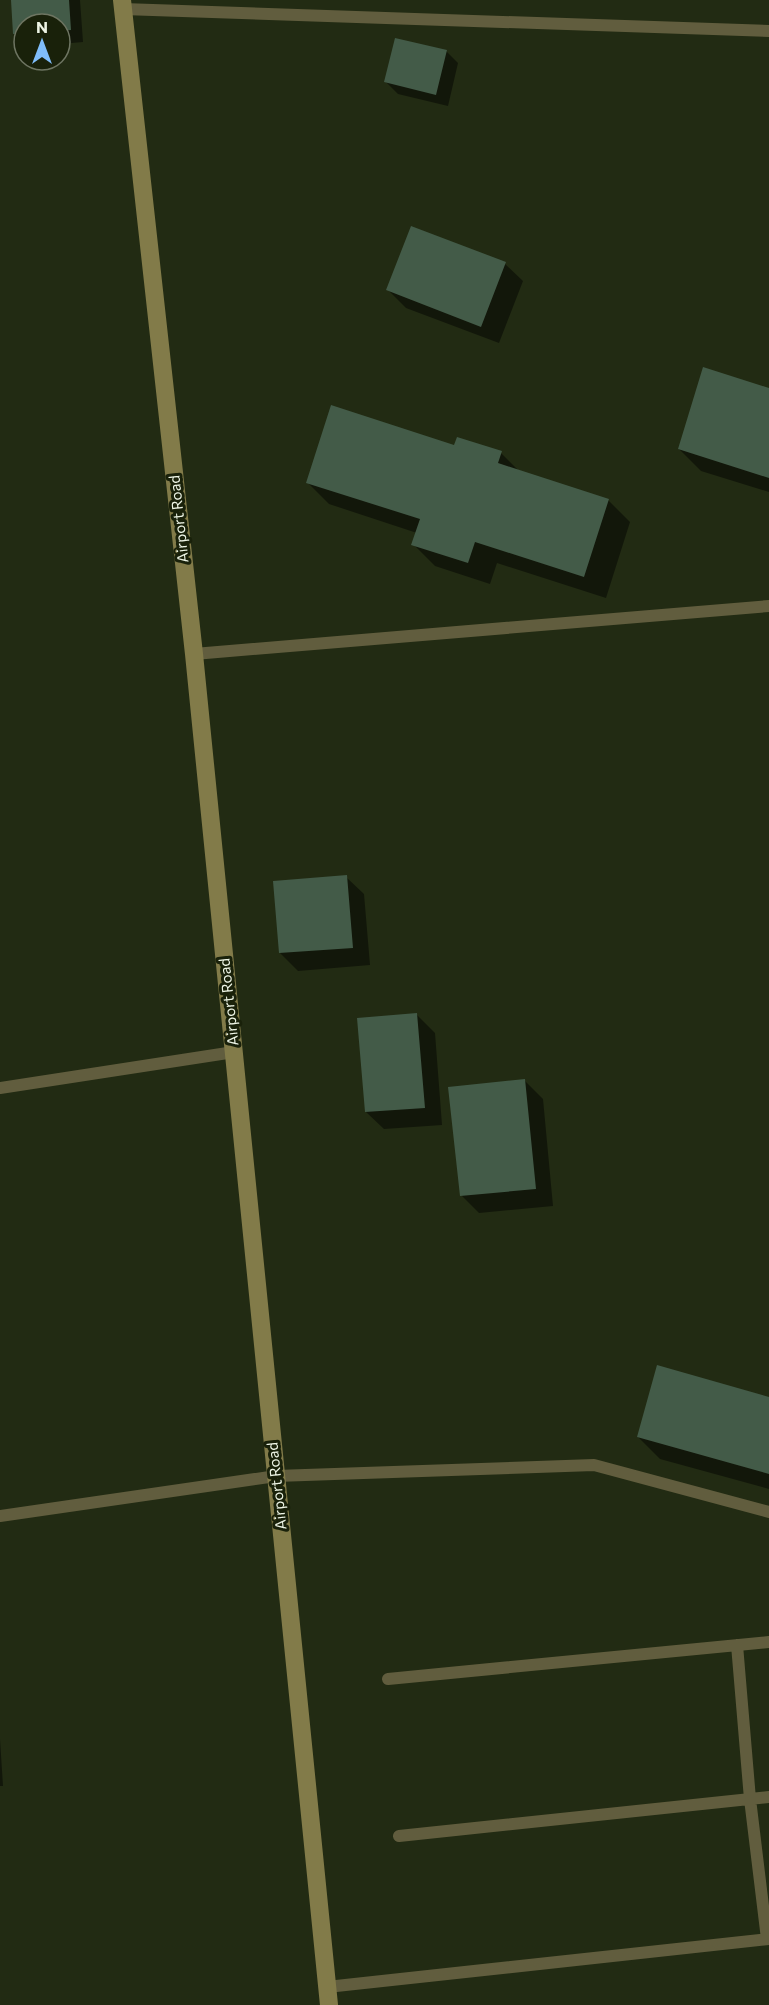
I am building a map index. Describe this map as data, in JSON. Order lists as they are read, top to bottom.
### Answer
{
  "streets": {
    "main road": ["Airport Road"]
  },
  "north": "top"
}
